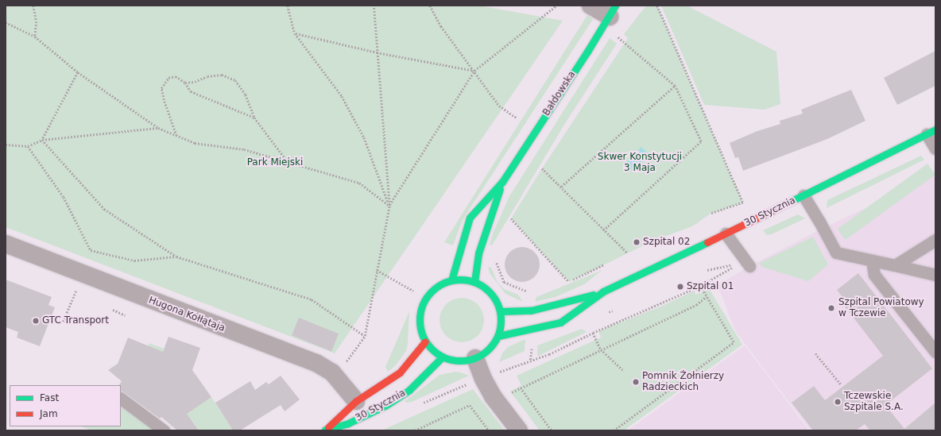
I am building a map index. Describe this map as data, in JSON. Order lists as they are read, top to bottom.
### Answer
{
  "streets": {
    "street": ["Bałdowska", "30 Stycznia", "Hugona Kołłątaja"]
  },
  "crossings": [
    ["Bałdowska", "30 Stycznia"],
    ["30 Stycznia", "Hugona Kołłątaja"]
  ],
  "parks": ["Skwer Konstytucji 3 Maja", "Park Miejski"],
  "places": [
    "Szpital 02",
    "Szpital 01",
    "Szpital Powiatowy w Tczewie",
    "GTC Transport",
    "Pomnik Żołnierzy Radzieckich",
    "Tczewskie Szpitale S.A."
  ],
  "legend": ["Fast", "Jam"]
}
